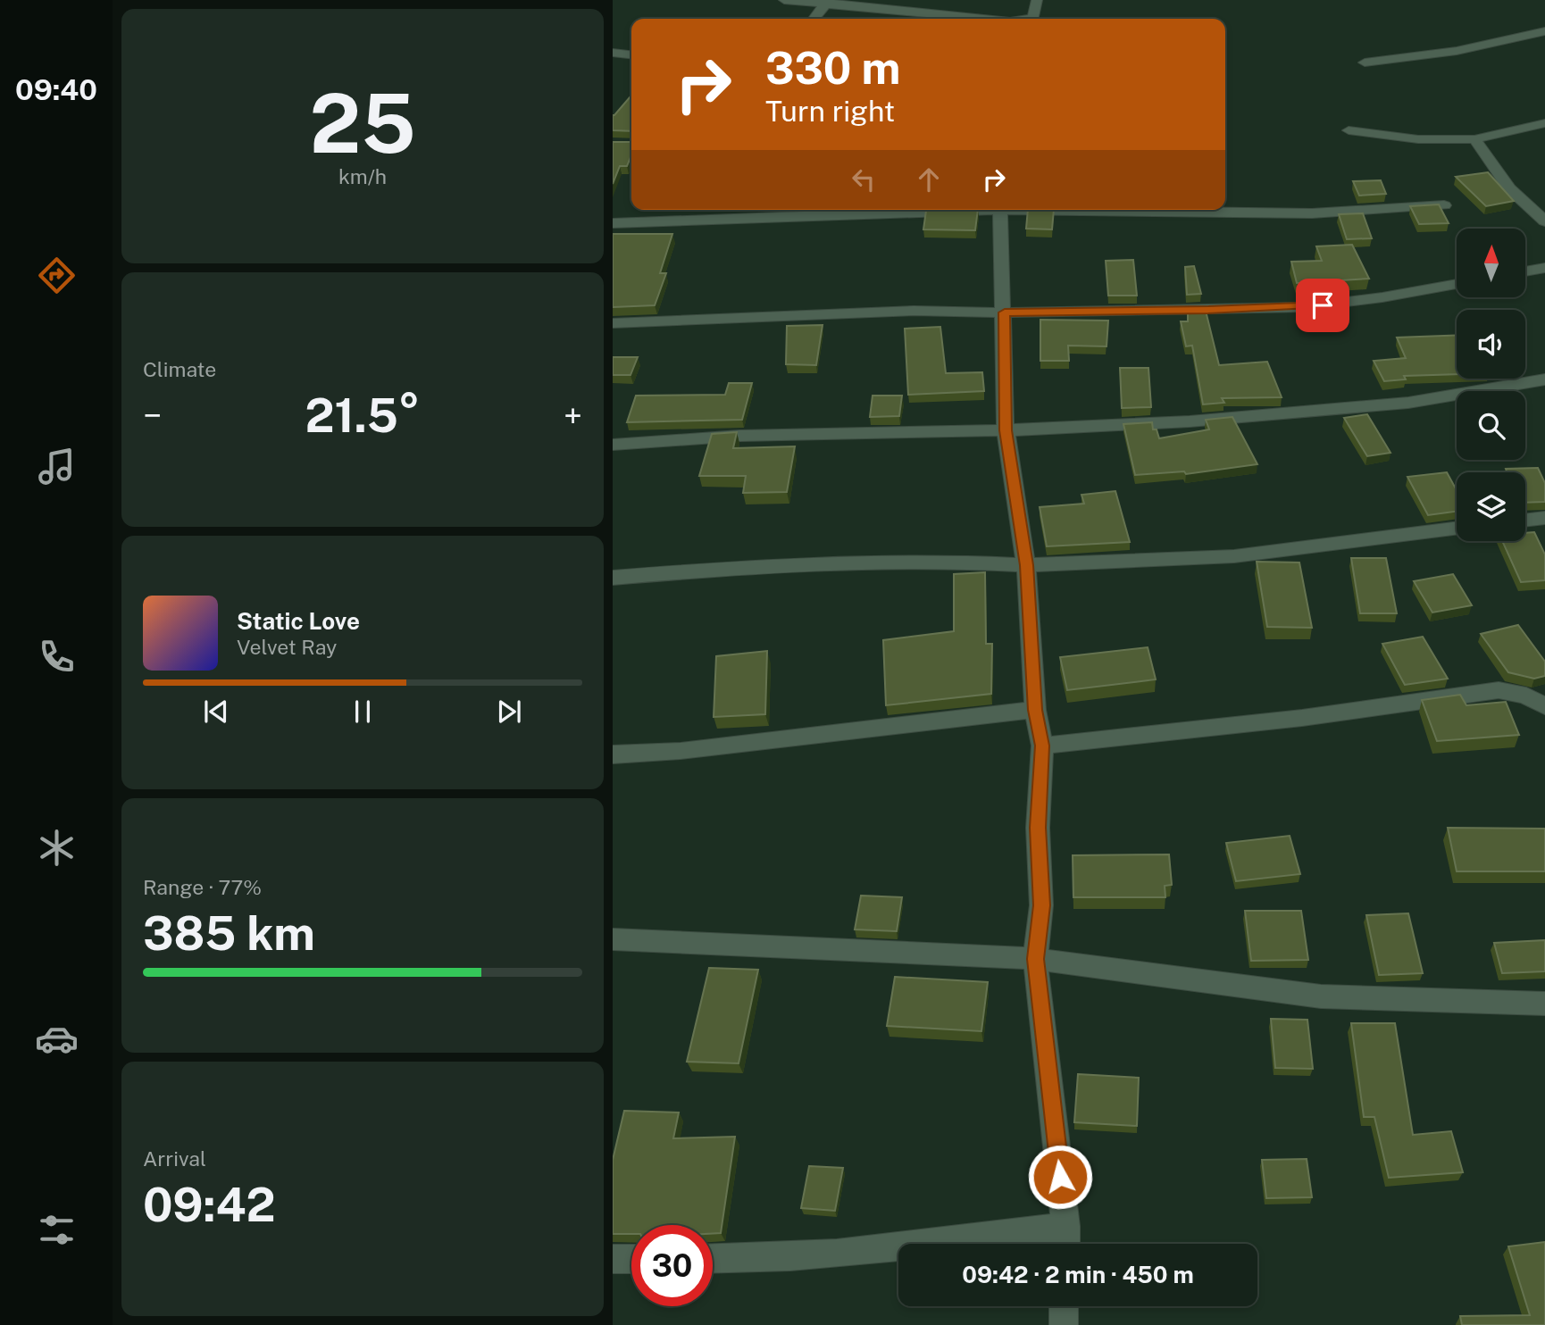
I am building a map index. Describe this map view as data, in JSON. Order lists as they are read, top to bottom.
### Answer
{
  "north": "top",
  "page": {
    "tabs": "09:40",
    "tile": [
      ["25", "km/h"],
      "Climate",
      ["Range · 77%", "385 km"],
      ["Arrival", "09:42"]
    ],
    "turn": ["330 m", "Turn right"],
    "heat": ["−", "21.5°", "+"],
    "song": ["Static Love", "Velvet Ray"],
    "limit": "30",
    "trip": "09:42 · 2 min · 450 m"
  }
}
